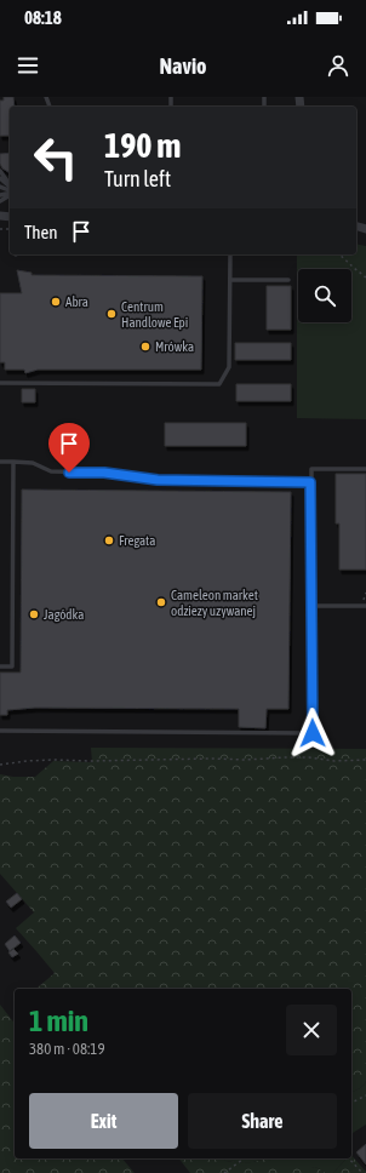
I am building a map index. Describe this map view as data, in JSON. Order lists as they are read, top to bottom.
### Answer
{
  "places": [
    "Abra",
    "Centrum Handlowe Epi",
    "Mrówka",
    "Fregata",
    "Cameleon market odziezy uzywanej",
    "Jagódka"
  ],
  "page": {
    "status": "08:18",
    "header": "Navio",
    "turn": ["190 m", "Turn left"],
    "then": "Then",
    "heading": ["1 min", "380 m · 08:19"],
    "buttons": ["Exit", "Share"]
  }
}
